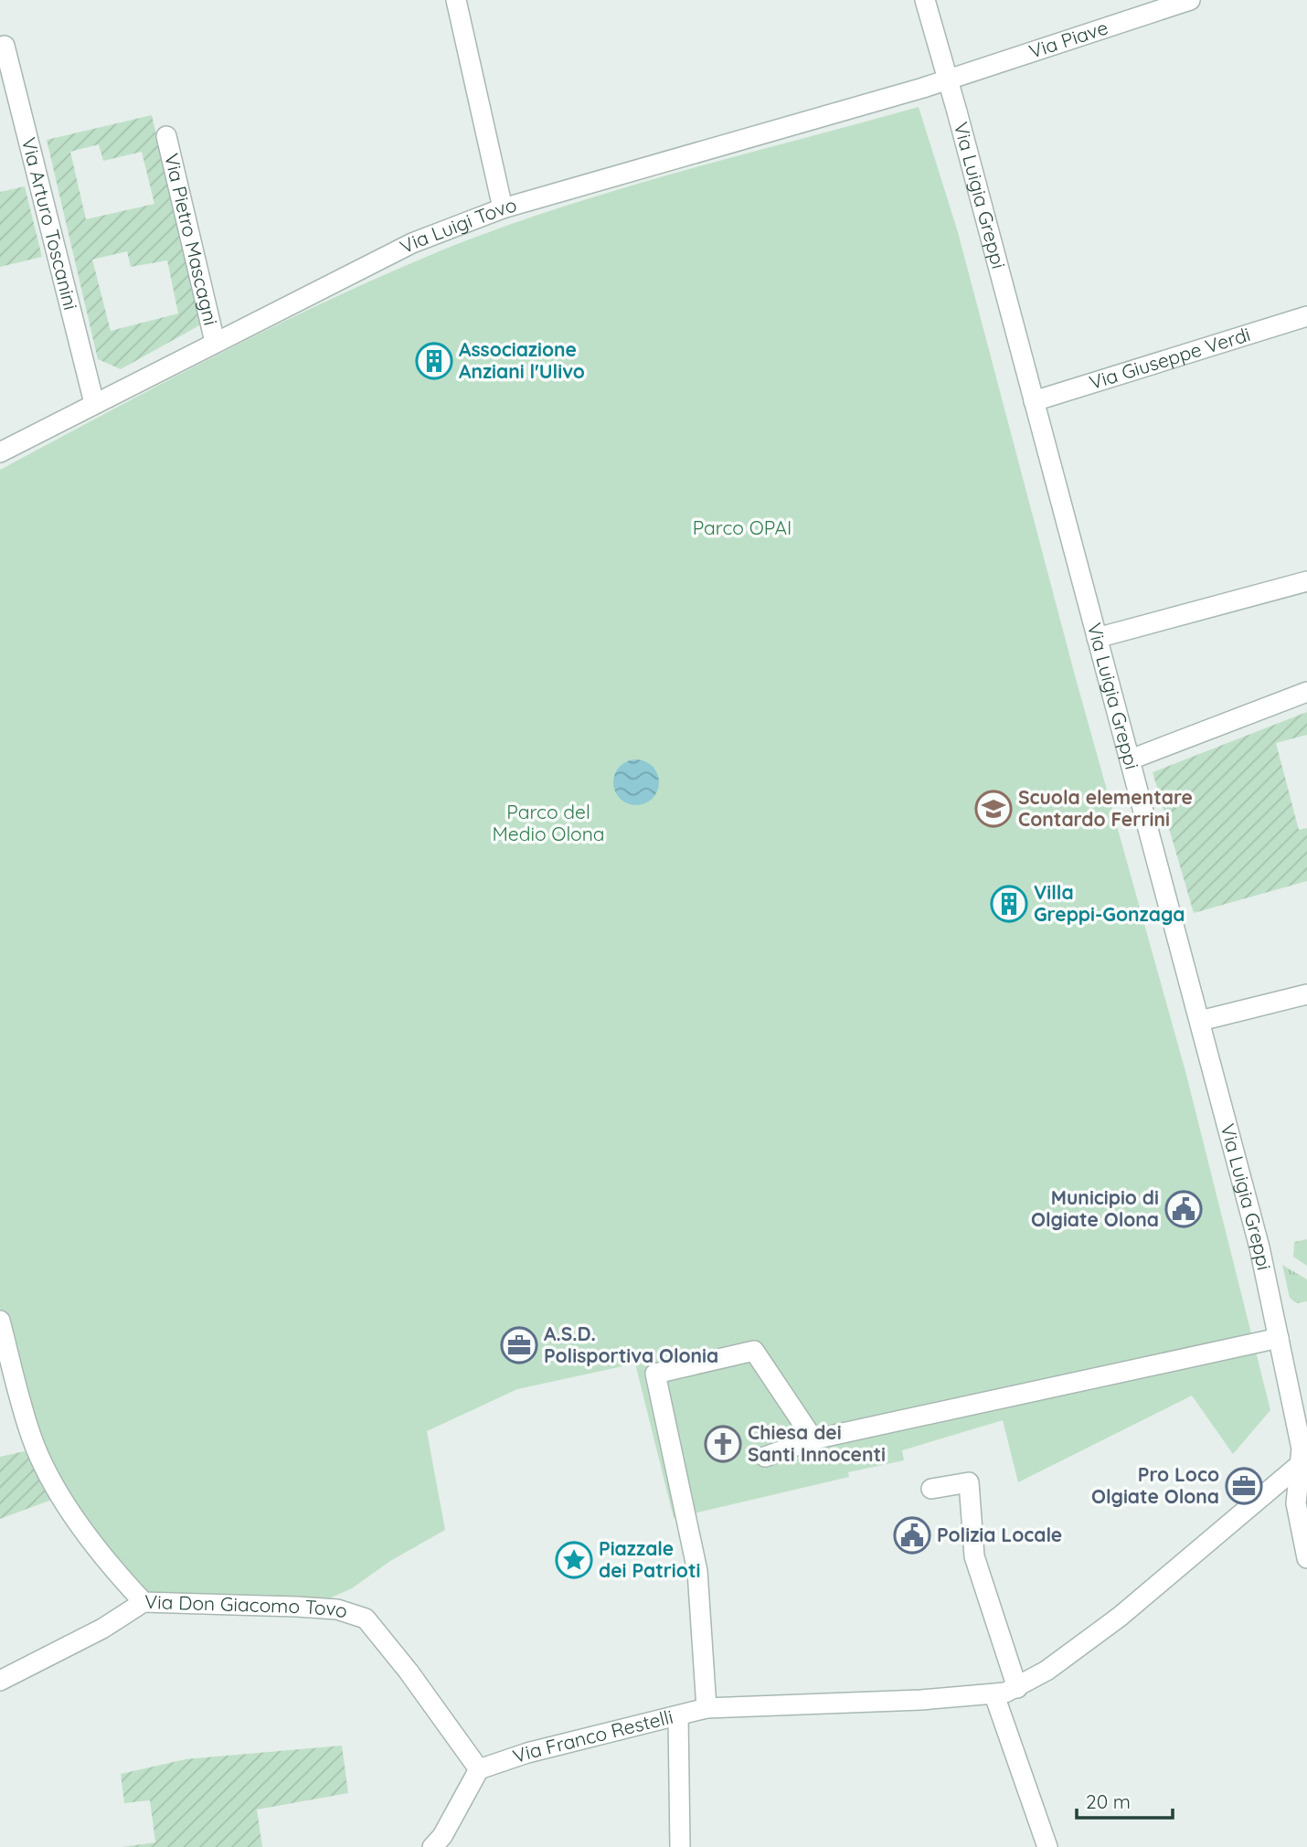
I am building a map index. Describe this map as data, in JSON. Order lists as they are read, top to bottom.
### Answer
{
  "streets": {
    "street": [
      "Via Piave",
      "Via Luigia Greppi",
      "Via Arturo Toscanini",
      "Via Luigi Tovo",
      "Via Pietro Mascagni",
      "Via Giuseppe Verdi",
      "Via Don Giacomo Tovo",
      "Via Franco Restelli"
    ]
  },
  "crossings": [
    ["Via Piave", "Via Luigia Greppi"],
    ["Via Piave", "Via Luigi Tovo"],
    ["Via Luigia Greppi", "Via Luigi Tovo"],
    ["Via Luigia Greppi", "Via Giuseppe Verdi"],
    ["Via Luigia Greppi", "Via Franco Restelli"],
    ["Via Arturo Toscanini", "Via Luigi Tovo"],
    ["Via Luigi Tovo", "Via Pietro Mascagni"],
    ["Via Don Giacomo Tovo", "Via Franco Restelli"]
  ],
  "parks": ["Parco OPAI", "Parco del Medio Olona"],
  "places": {
    "building": ["Associazione Anziani l'Ulivo", "Villa Greppi-Gonzaga"],
    "school or university": ["Scuola elementare Contardo Ferrini"],
    "public building": ["Municipio di Olgiate Olona", "Polizia Locale"],
    "office": ["A.S.D. Polisportiva Olonia", "Pro Loco Olgiate Olona"],
    "church": ["Chiesa dei Santi Innocenti"],
    "place": ["Piazzale dei Patrioti"]
  },
  "scale_bar": "20 m"
}
